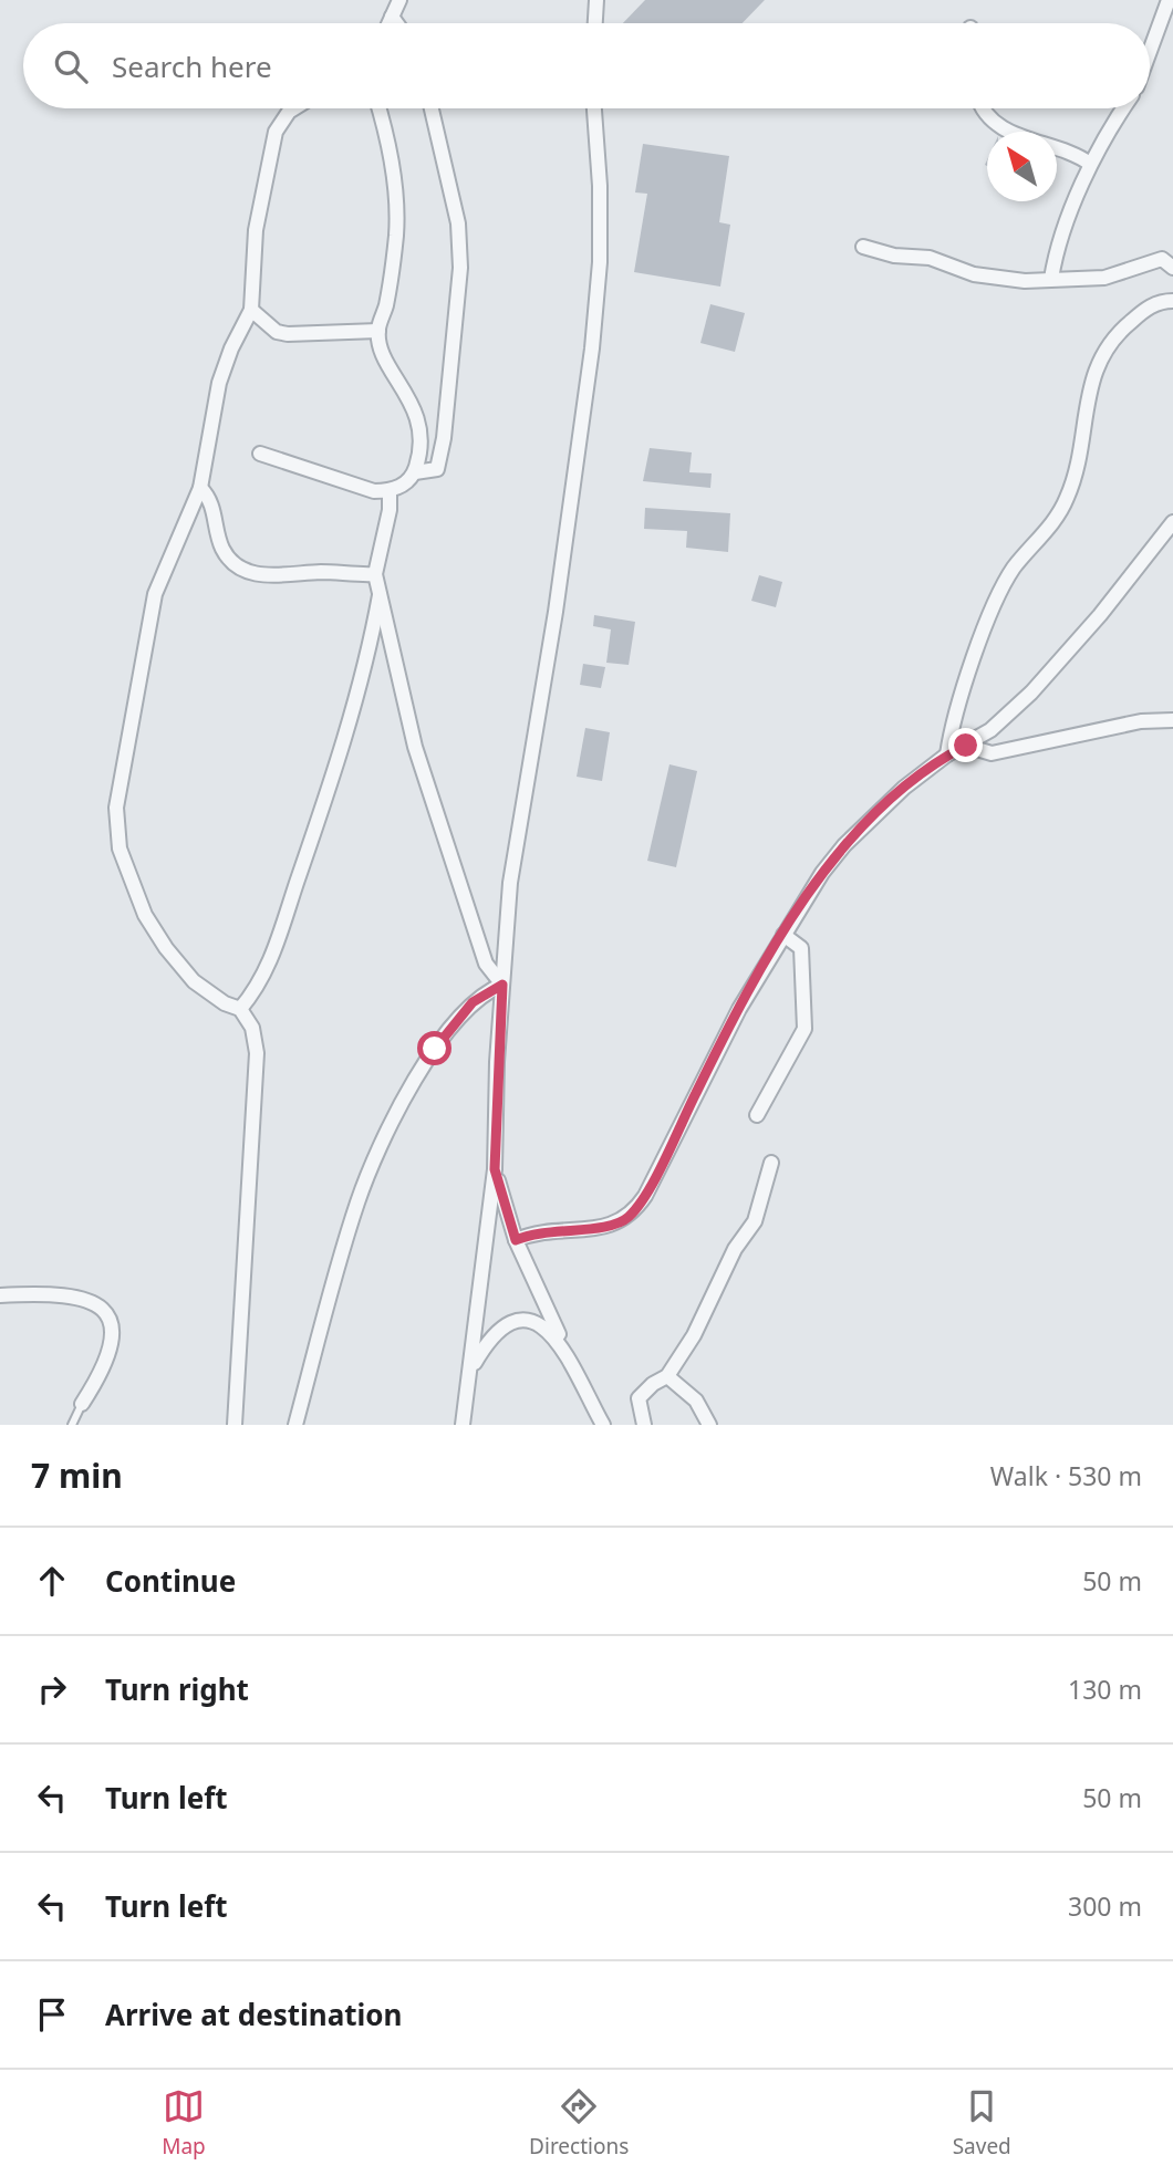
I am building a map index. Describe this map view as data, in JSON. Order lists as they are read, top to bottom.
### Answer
{
  "north": "top left",
  "page": {
    "search": "Search here",
    "heading": ["7 min", "Walk · 530 m"],
    "list": [
      ["Continue", "50 m"],
      ["Turn right", "130 m"],
      ["Turn left", "50 m"],
      ["Turn left", "300 m"],
      "Arrive at destination"
    ],
    "nav": ["Map", "Directions", "Saved"]
  }
}
